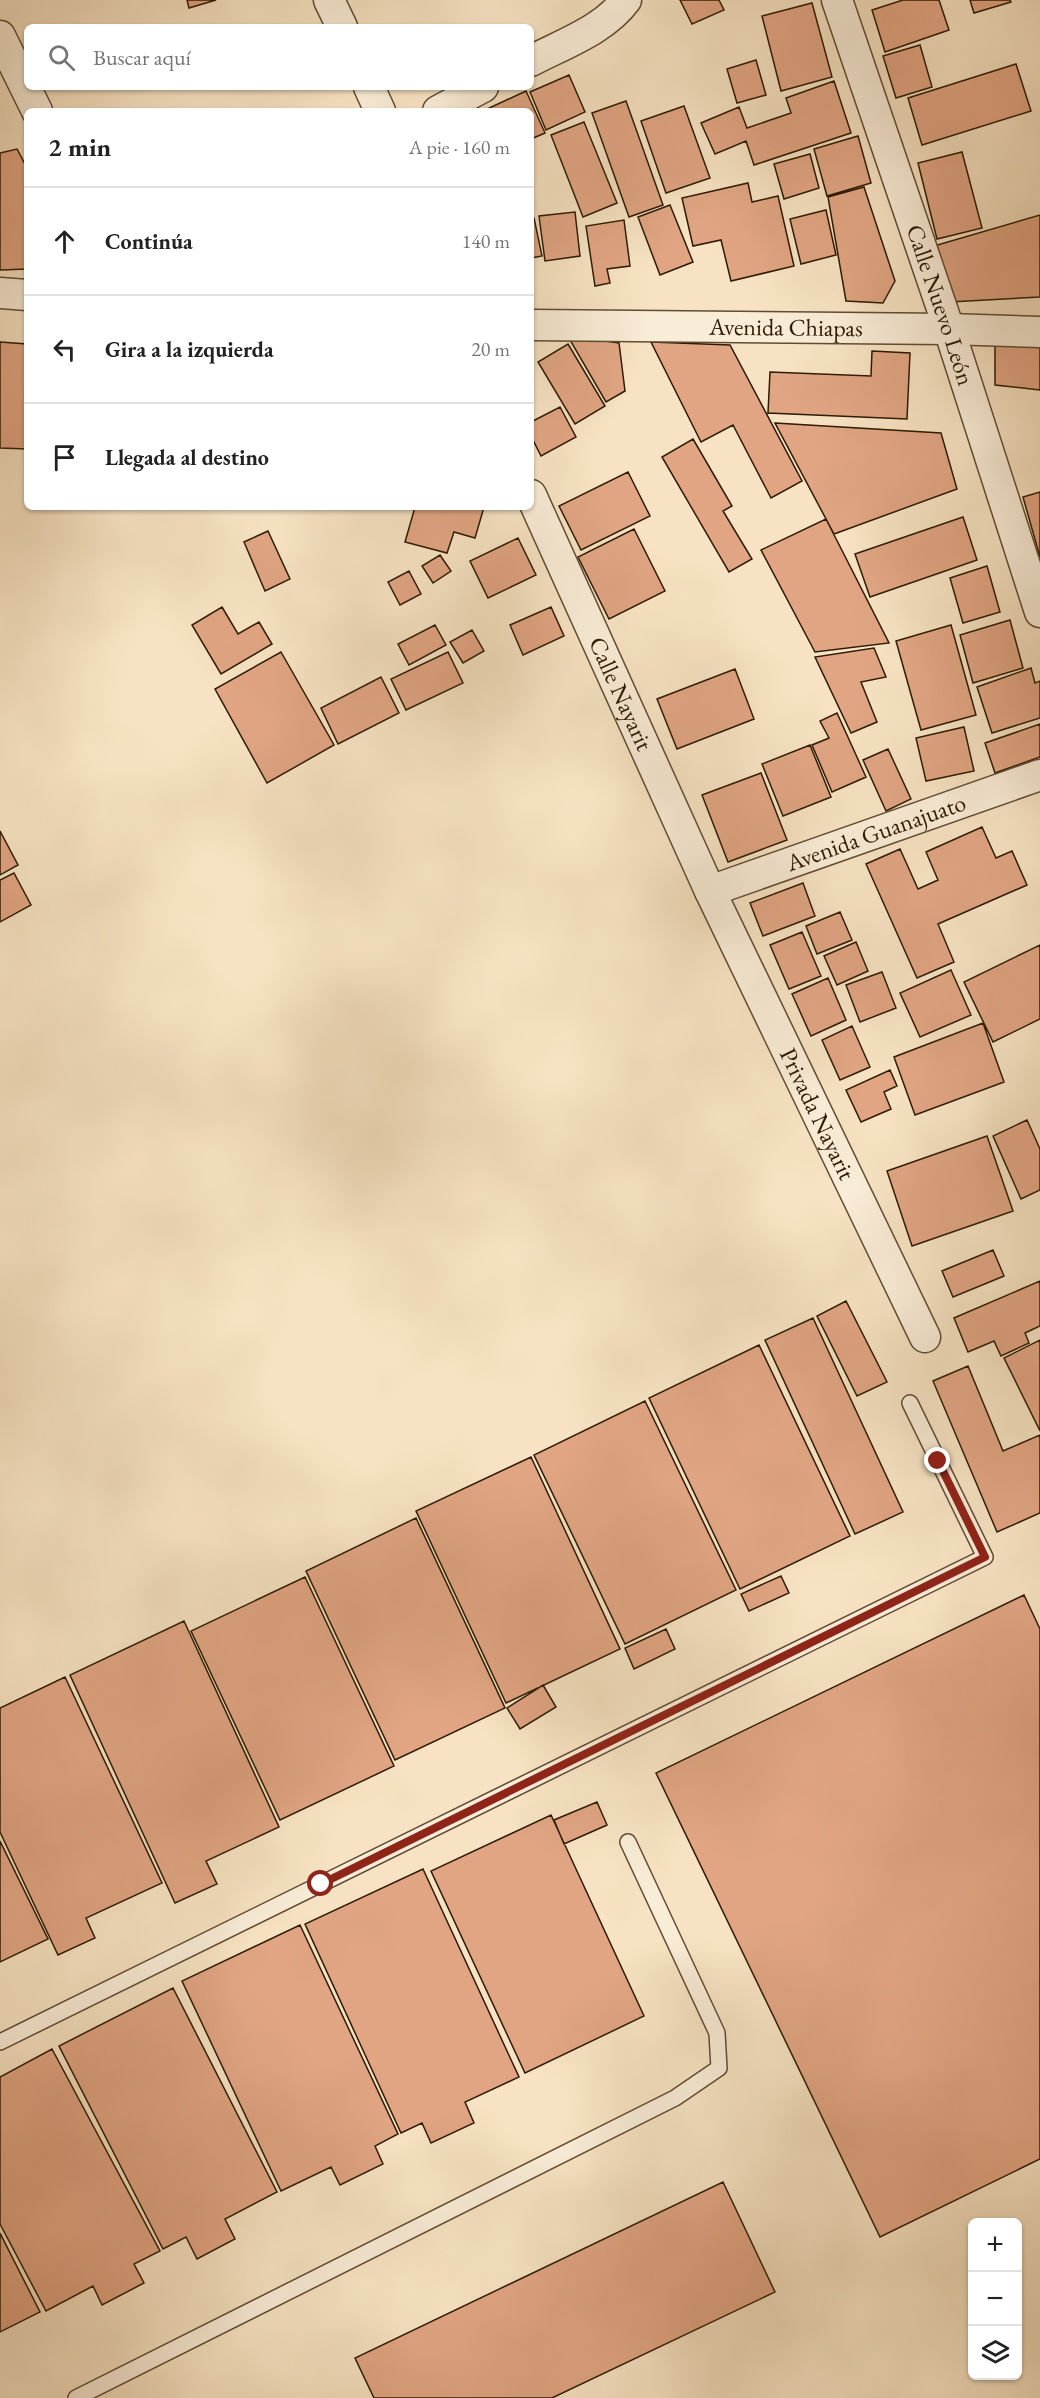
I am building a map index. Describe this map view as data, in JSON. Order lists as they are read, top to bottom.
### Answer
{
  "streets": {
    "street": [
      "Calle Nuevo León",
      "Avenida Chiapas",
      "Calle Nayarit",
      "Avenida Guanajuato",
      "Privada Nayarit"
    ]
  },
  "crossings": [
    ["Calle Nuevo León", "Avenida Chiapas"],
    ["Calle Nayarit", "Avenida Guanajuato"],
    ["Calle Nayarit", "Privada Nayarit"],
    ["Avenida Guanajuato", "Privada Nayarit"]
  ],
  "page": {
    "search": "Buscar aquí",
    "heading": ["2 min", "A pie · 160 m"],
    "list": [
      ["Continúa", "140 m"],
      ["Gira a la izquierda", "20 m"],
      "Llegada al destino"
    ],
    "map_buttons": ["+", "−"]
  }
}
